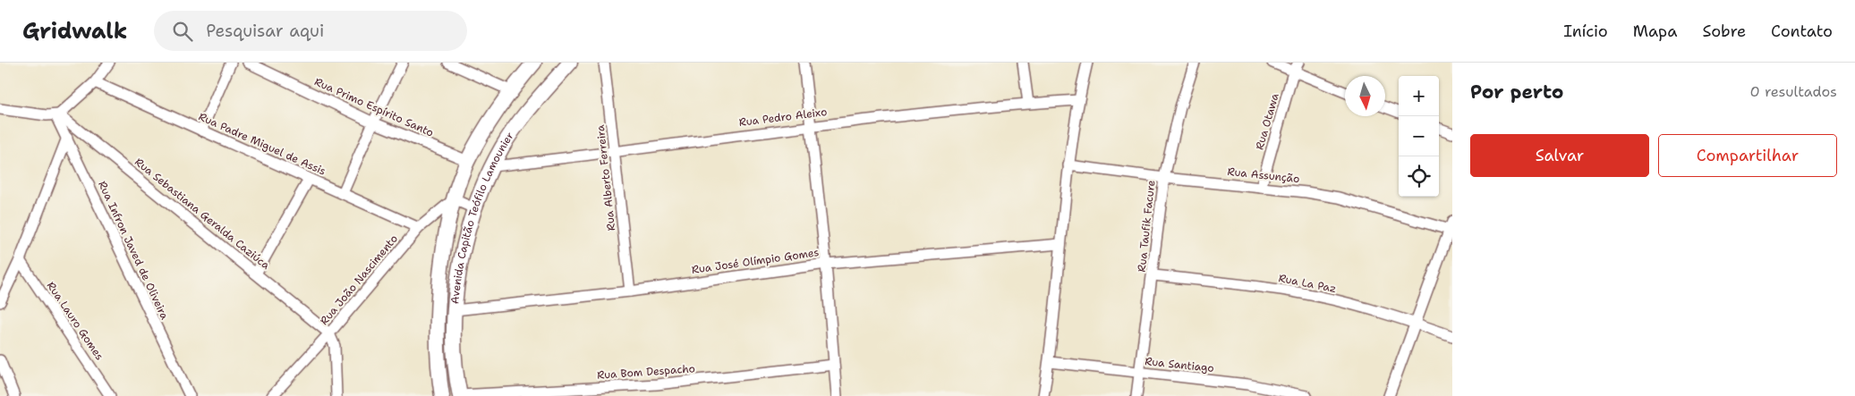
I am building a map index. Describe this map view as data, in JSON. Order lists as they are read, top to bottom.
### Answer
{
  "streets": {
    "main road": ["Avenida Capitão Teófilo Lamounier"],
    "street": [
      "Rua Primo Espírito Santo",
      "Rua Pedro Aleixo",
      "Rua Otawa",
      "Rua Padre Miguel de Assis",
      "Rua Assunção",
      "Rua Alberto Ferreira",
      "Rua Sebastiana Geralda Caziúca",
      "Rua Taufik Facure",
      "Rua Infron Javed de Oliveira",
      "Rua José Olímpio Gomes",
      "Rua João Nascimento",
      "Rua La Paz",
      "Rua Lauro Gomes",
      "Rua Santiago",
      "Rua Bom Despacho"
    ]
  },
  "crossings": [
    ["Rua Primo Espírito Santo", "Avenida Capitão Teófilo Lamounier"],
    ["Rua Pedro Aleixo", "Rua Alberto Ferreira"],
    ["Rua Pedro Aleixo", "Avenida Capitão Teófilo Lamounier"],
    ["Rua Otawa", "Rua Assunção"],
    ["Rua Padre Miguel de Assis", "Rua João Nascimento"],
    ["Rua Assunção", "Rua Taufik Facure"],
    ["Rua Alberto Ferreira", "Rua José Olímpio Gomes"],
    ["Rua Sebastiana Geralda Caziúca", "Rua Infron Javed de Oliveira"],
    ["Rua Sebastiana Geralda Caziúca", "Rua João Nascimento"],
    ["Avenida Capitão Teófilo Lamounier", "Rua José Olímpio Gomes"],
    ["Avenida Capitão Teófilo Lamounier", "Rua João Nascimento"],
    ["Avenida Capitão Teófilo Lamounier", "Rua Bom Despacho"],
    ["Rua Taufik Facure", "Rua La Paz"],
    ["Rua Taufik Facure", "Rua Santiago"]
  ],
  "north": "bottom",
  "page": {
    "header": "Gridwalk",
    "search": "Pesquisar aqui",
    "nav": [
      "Início",
      "Mapa",
      "Sobre",
      "Contato"
    ],
    "heading": ["Por perto", "0 resultados"],
    "map_buttons": ["+", "−"],
    "buttons": ["Salvar", "Compartilhar"]
  }
}
